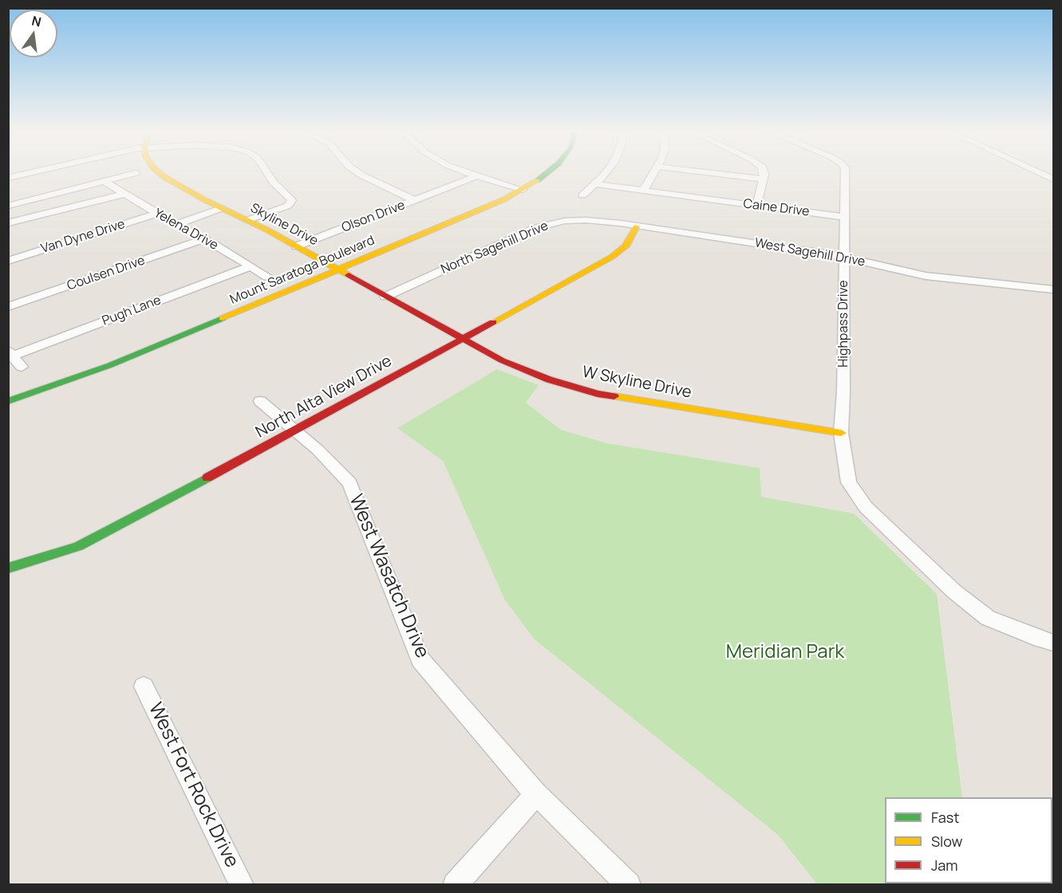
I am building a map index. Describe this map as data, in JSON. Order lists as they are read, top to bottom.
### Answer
{
  "streets": {
    "street": [
      "Caine Drive",
      "Olson Drive",
      "Skyline Drive",
      "Yelena Drive",
      "Van Dyne Drive",
      "North Sagehill Drive",
      "West Sagehill Drive",
      "Mount Saratoga Boulevard",
      "Coulsen Drive",
      "Pugh Lane",
      "Highpass Drive",
      "W Skyline Drive",
      "North Alta View Drive",
      "West Wasatch Drive",
      "West Fort Rock Drive"
    ]
  },
  "crossings": [
    ["Caine Drive", "Highpass Drive"],
    ["Olson Drive", "Skyline Drive"],
    ["Skyline Drive", "Mount Saratoga Boulevard"],
    ["Skyline Drive", "W Skyline Drive"],
    ["Yelena Drive", "Van Dyne Drive"],
    ["Yelena Drive", "Coulsen Drive"],
    ["Yelena Drive", "Pugh Lane"],
    ["North Sagehill Drive", "West Sagehill Drive"],
    ["North Sagehill Drive", "W Skyline Drive"],
    ["North Sagehill Drive", "North Alta View Drive"],
    ["West Sagehill Drive", "Highpass Drive"],
    ["West Sagehill Drive", "North Alta View Drive"],
    ["Mount Saratoga Boulevard", "W Skyline Drive"],
    ["Highpass Drive", "W Skyline Drive"],
    ["W Skyline Drive", "North Alta View Drive"],
    ["North Alta View Drive", "West Wasatch Drive"]
  ],
  "parks": ["Meridian Park"],
  "legend": ["Fast", "Slow", "Jam"],
  "north": "top"
}
